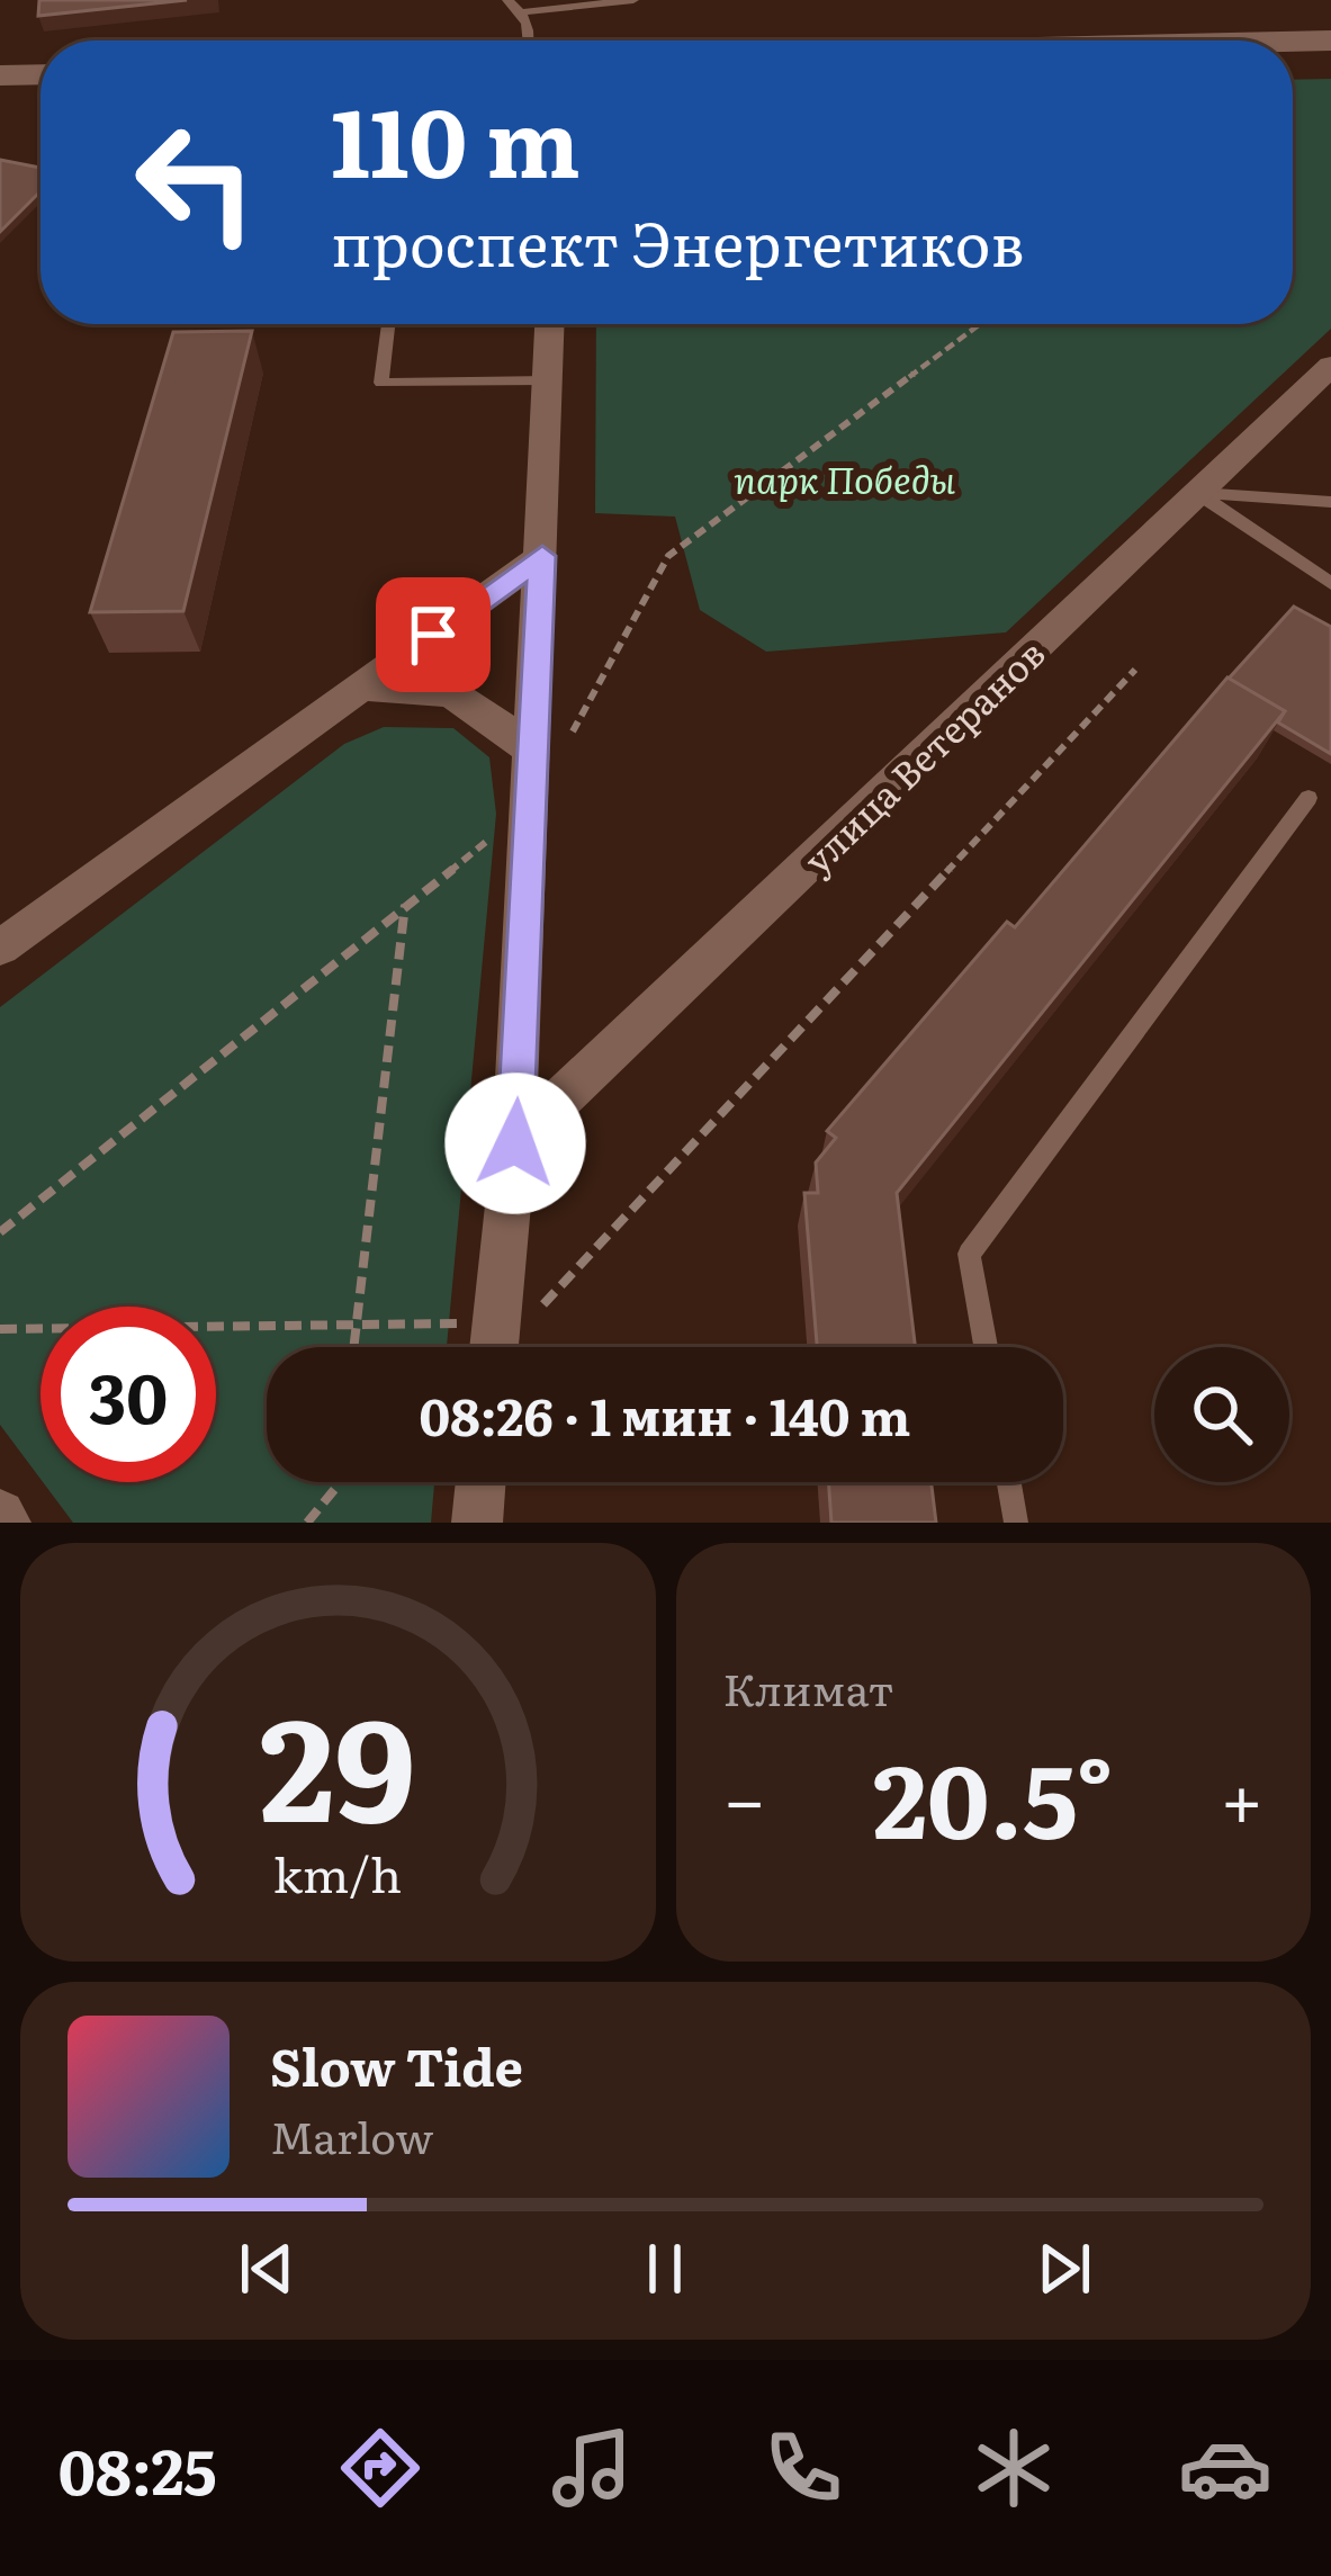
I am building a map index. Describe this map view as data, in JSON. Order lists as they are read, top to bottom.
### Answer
{
  "streets": {
    "street": ["улица Ветеранов"]
  },
  "parks": ["парк Победы"],
  "page": {
    "turn": ["110 m", "проспект Энергетиков"],
    "limit": "30",
    "trip": "08:26 · 1 мин · 140 m",
    "tile": "Климат",
    "heat": ["−", "20.5°", "+"],
    "song": ["Slow Tide", "Marlow"],
    "tabs": "08:25",
    "gauge": ["29", "km/h"]
  }
}
